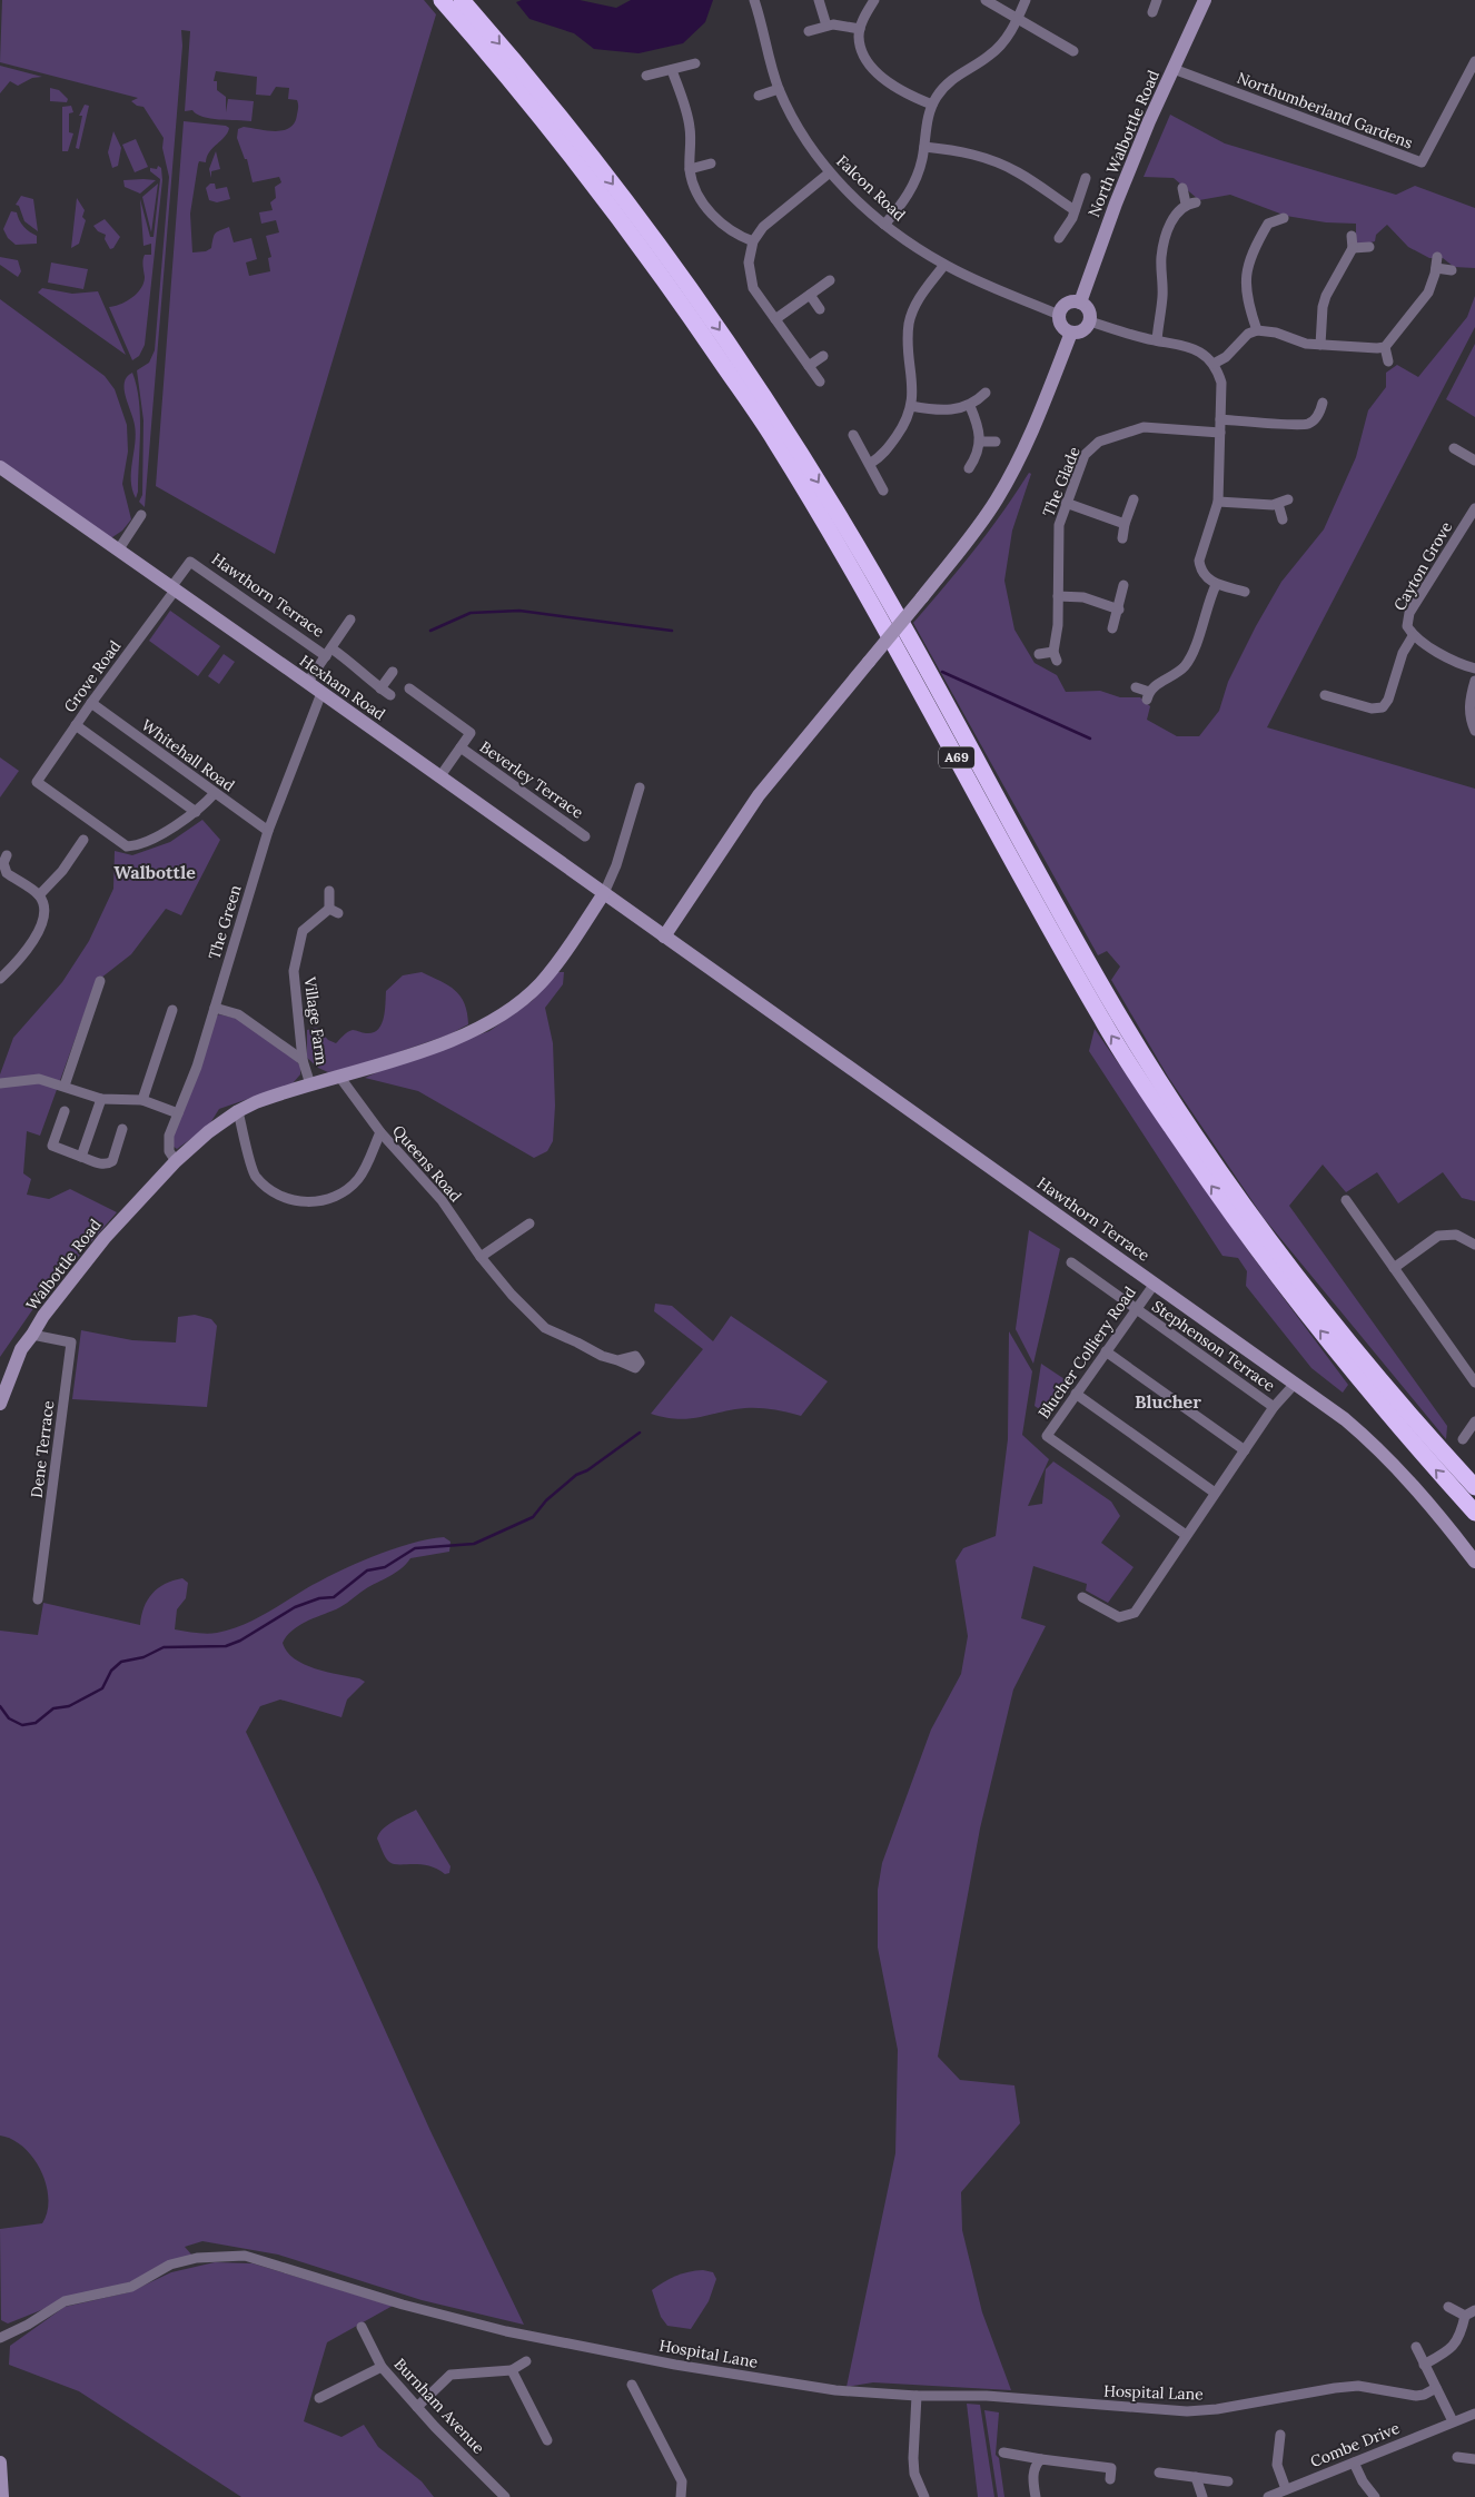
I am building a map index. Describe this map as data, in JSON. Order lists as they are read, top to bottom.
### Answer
{
  "streets": {
    "highway": ["A69"],
    "street": [
      "Northumberland Gardens",
      "North Walbottle Road",
      "Falcon Road",
      "The Glade",
      "Cayton Grove",
      "Hawthorn Terrace",
      "Grove Road",
      "Hexham Road",
      "Whitehall Road",
      "Beverley Terrace",
      "The Green",
      "Village Farm",
      "Queens Road",
      "Walbottle Road",
      "Stephenson Terrace",
      "Blucher Colliery Road",
      "Dene Terrace",
      "Hospital Lane",
      "Burnham Avenue",
      "Combe Drive"
    ]
  },
  "crossings": [
    ["Northumberland Gardens", "North Walbottle Road"],
    ["North Walbottle Road", "Falcon Road"],
    ["Hawthorn Terrace", "Grove Road"],
    ["Hawthorn Terrace", "Hexham Road"],
    ["Hawthorn Terrace", "Blucher Colliery Road"],
    ["Grove Road", "Hexham Road"],
    ["Grove Road", "Whitehall Road"],
    ["Hexham Road", "The Green"],
    ["Whitehall Road", "The Green"],
    ["The Green", "Walbottle Road"],
    ["Village Farm", "Queens Road"],
    ["Village Farm", "Walbottle Road"],
    ["Queens Road", "Walbottle Road"],
    ["Walbottle Road", "Dene Terrace"],
    ["Stephenson Terrace", "Blucher Colliery Road"]
  ],
  "districts": ["Walbottle", "Blucher"]
}
